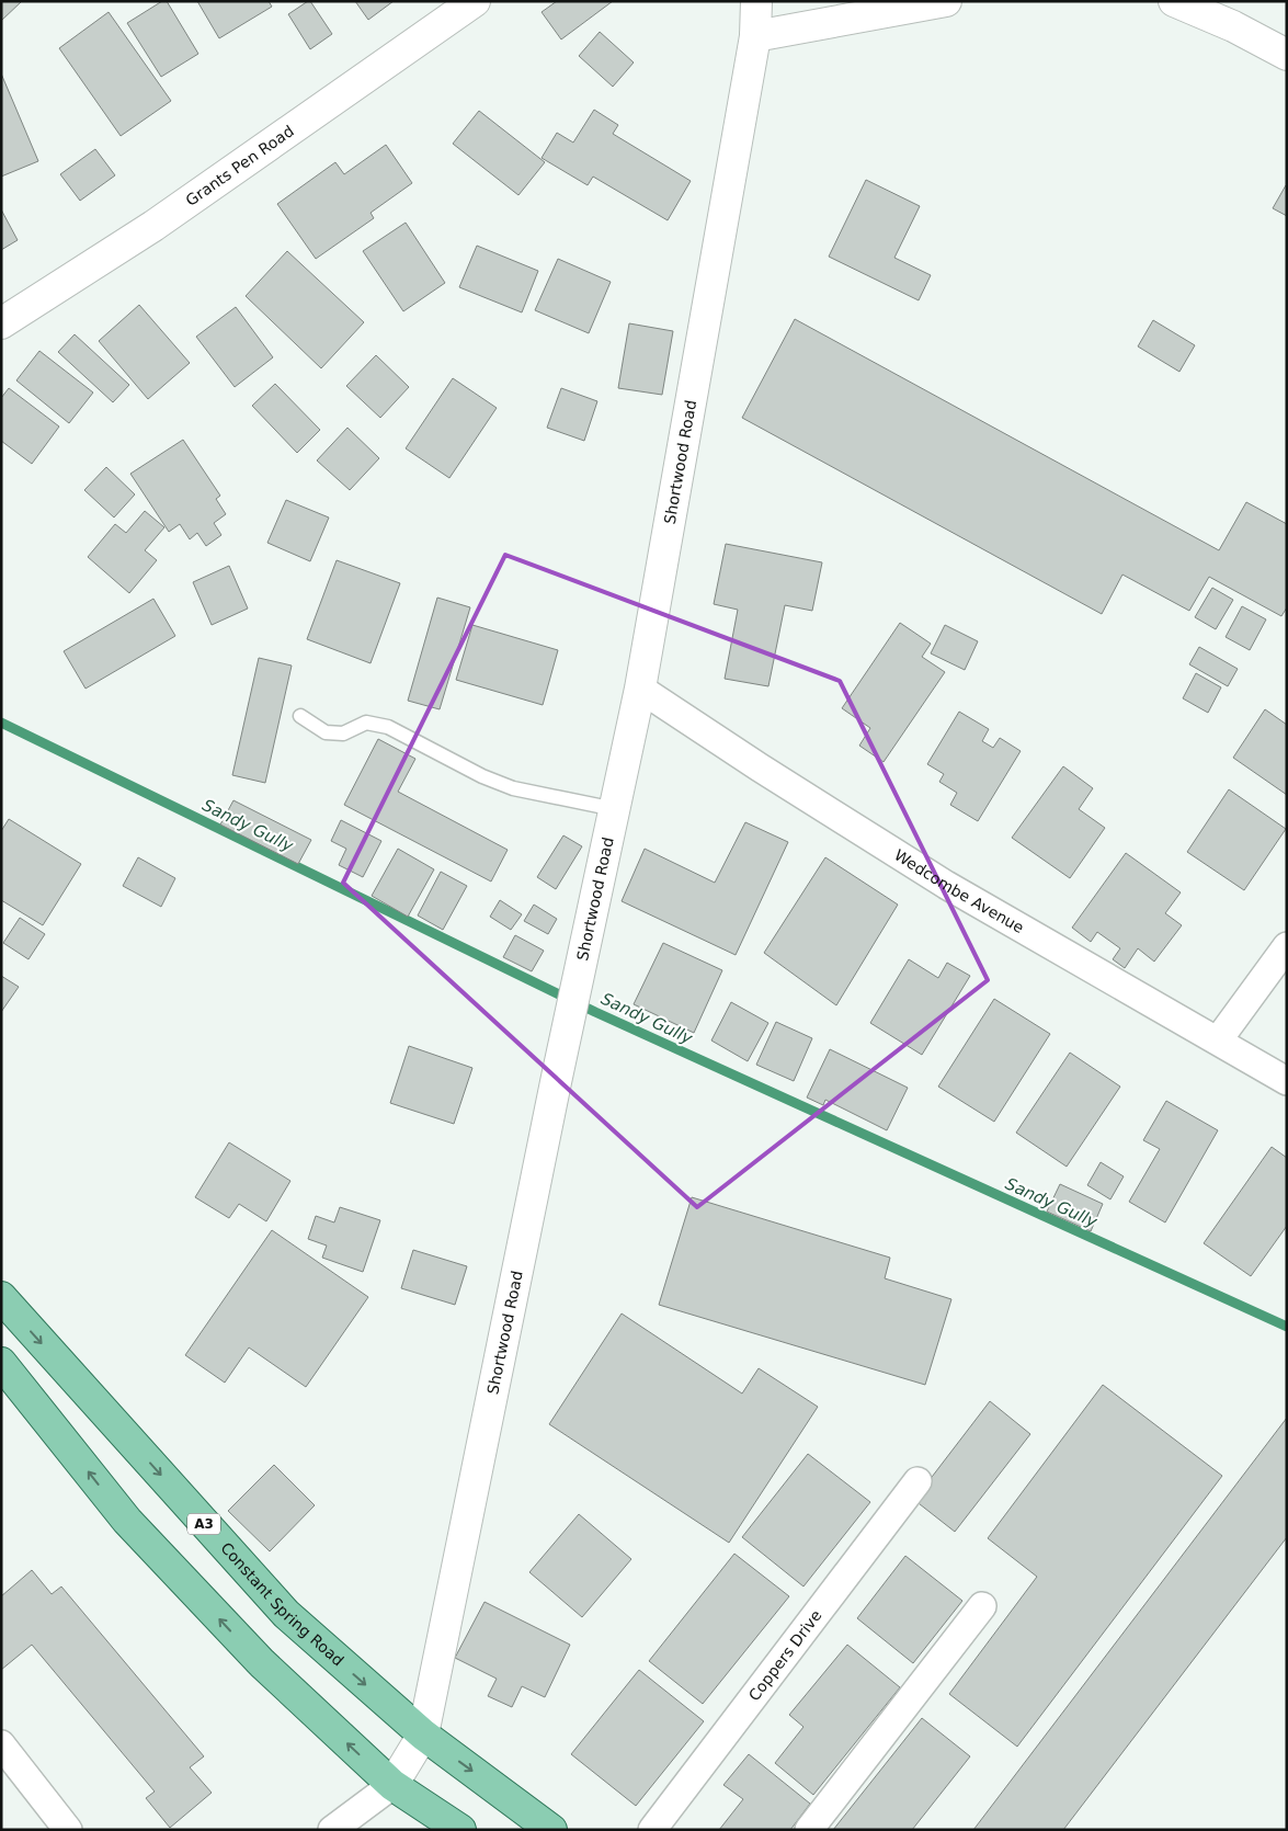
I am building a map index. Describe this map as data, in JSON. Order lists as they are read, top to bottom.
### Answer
{
  "streets": {
    "main road": [
      "Grants Pen Road",
      "Shortwood Road",
      "A3",
      "Constant Spring Road"
    ],
    "street": ["Wedcombe Avenue", "Coppers Drive"]
  },
  "crossings": [
    ["Shortwood Road", "Wedcombe Avenue"],
    ["Shortwood Road", "Constant Spring Road"]
  ],
  "water": ["Sandy Gully"]
}
